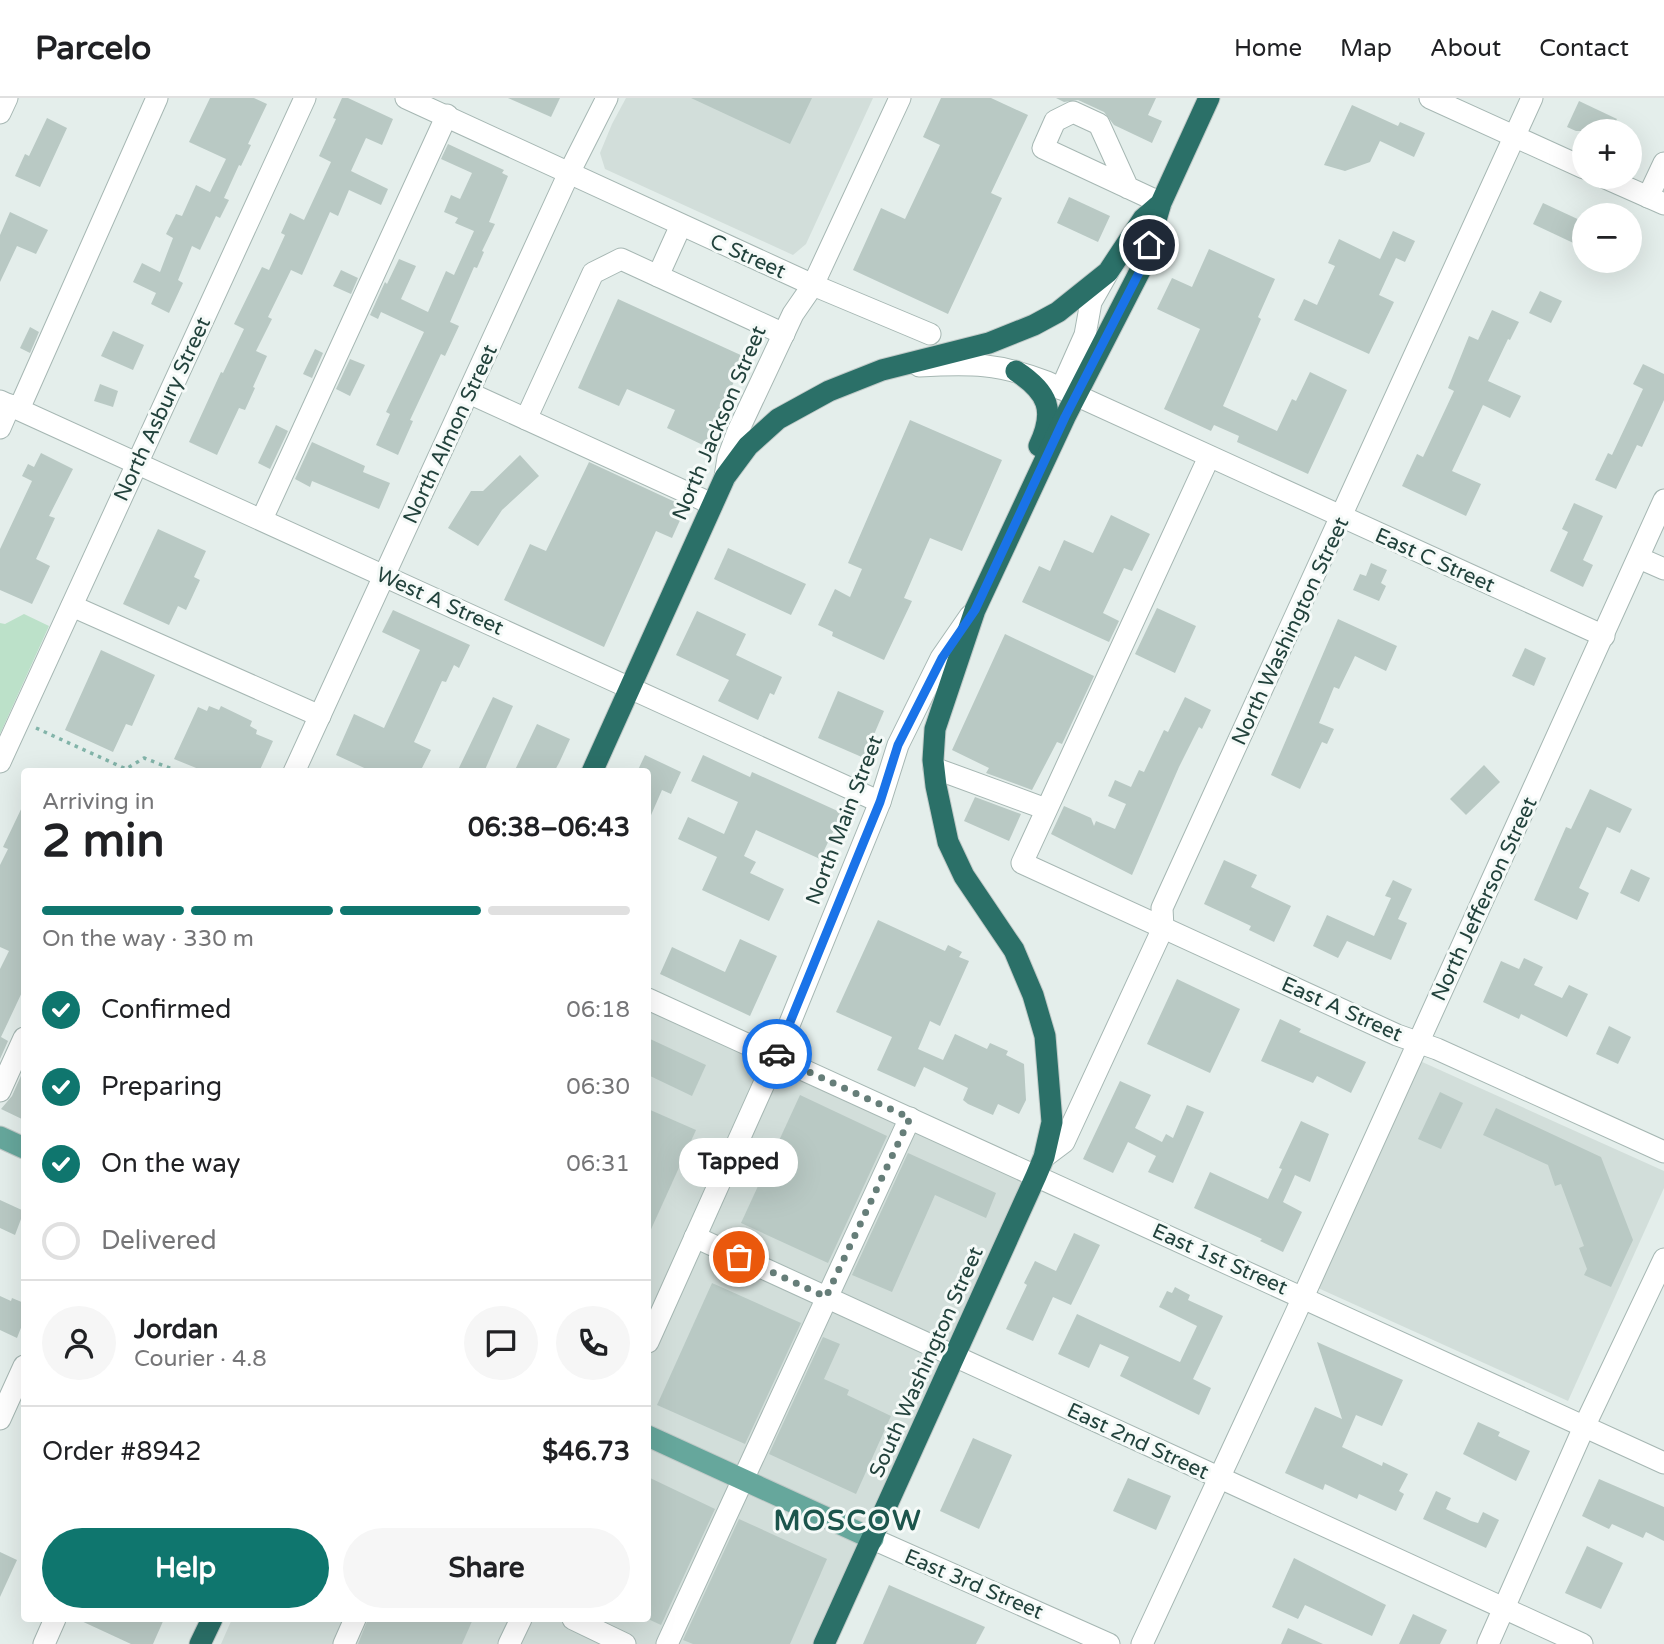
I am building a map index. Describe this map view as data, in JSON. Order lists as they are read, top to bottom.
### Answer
{
  "streets": {
    "highway": ["North Jackson Street", "North Main Street", "South Washington Street"],
    "main road": ["East 3rd Street"],
    "street": [
      "C Street",
      "North Asbury Street",
      "North Almon Street",
      "East C Street",
      "West A Street",
      "North Washington Street",
      "North Jefferson Street",
      "East A Street",
      "East 1st Street",
      "East 2nd Street"
    ]
  },
  "crossings": [
    ["C Street", "North Jackson Street"],
    ["C Street", "North Almon Street"],
    ["North Asbury Street", "West A Street"],
    ["North Jackson Street", "West A Street"],
    ["North Jackson Street", "North Main Street"],
    ["North Almon Street", "West A Street"],
    ["East C Street", "North Washington Street"],
    ["East C Street", "North Main Street"],
    ["East C Street", "North Jefferson Street"],
    ["West A Street", "North Main Street"],
    ["North Washington Street", "East A Street"],
    ["North Washington Street", "East 1st Street"],
    ["North Washington Street", "South Washington Street"],
    ["North Main Street", "East 1st Street"],
    ["North Main Street", "South Washington Street"],
    ["North Main Street", "East 2nd Street"],
    ["North Jefferson Street", "East A Street"],
    ["North Jefferson Street", "East 1st Street"],
    ["North Jefferson Street", "East 2nd Street"],
    ["East 1st Street", "South Washington Street"],
    ["South Washington Street", "East 2nd Street"],
    ["South Washington Street", "East 3rd Street"]
  ],
  "districts": ["MOSCOW"],
  "places": ["Tapped"],
  "page": {
    "header": "Parcelo",
    "nav": [
      "Home",
      "Map",
      "About",
      "Contact"
    ],
    "map_buttons": ["+", "−"],
    "heading": ["2 min", "Arriving in", "06:38–06:43"],
    "panel": [
      "Jordan",
      "Courier · 4.8",
      "Order #8942",
      "$46.73"
    ],
    "bar": "On the way · 330 m",
    "list": [
      ["Confirmed", "06:18"],
      ["Preparing", "06:30"],
      ["On the way", "06:31"],
      "Delivered"
    ],
    "bubble": "Tapped",
    "buttons": ["Help", "Share"]
  }
}
